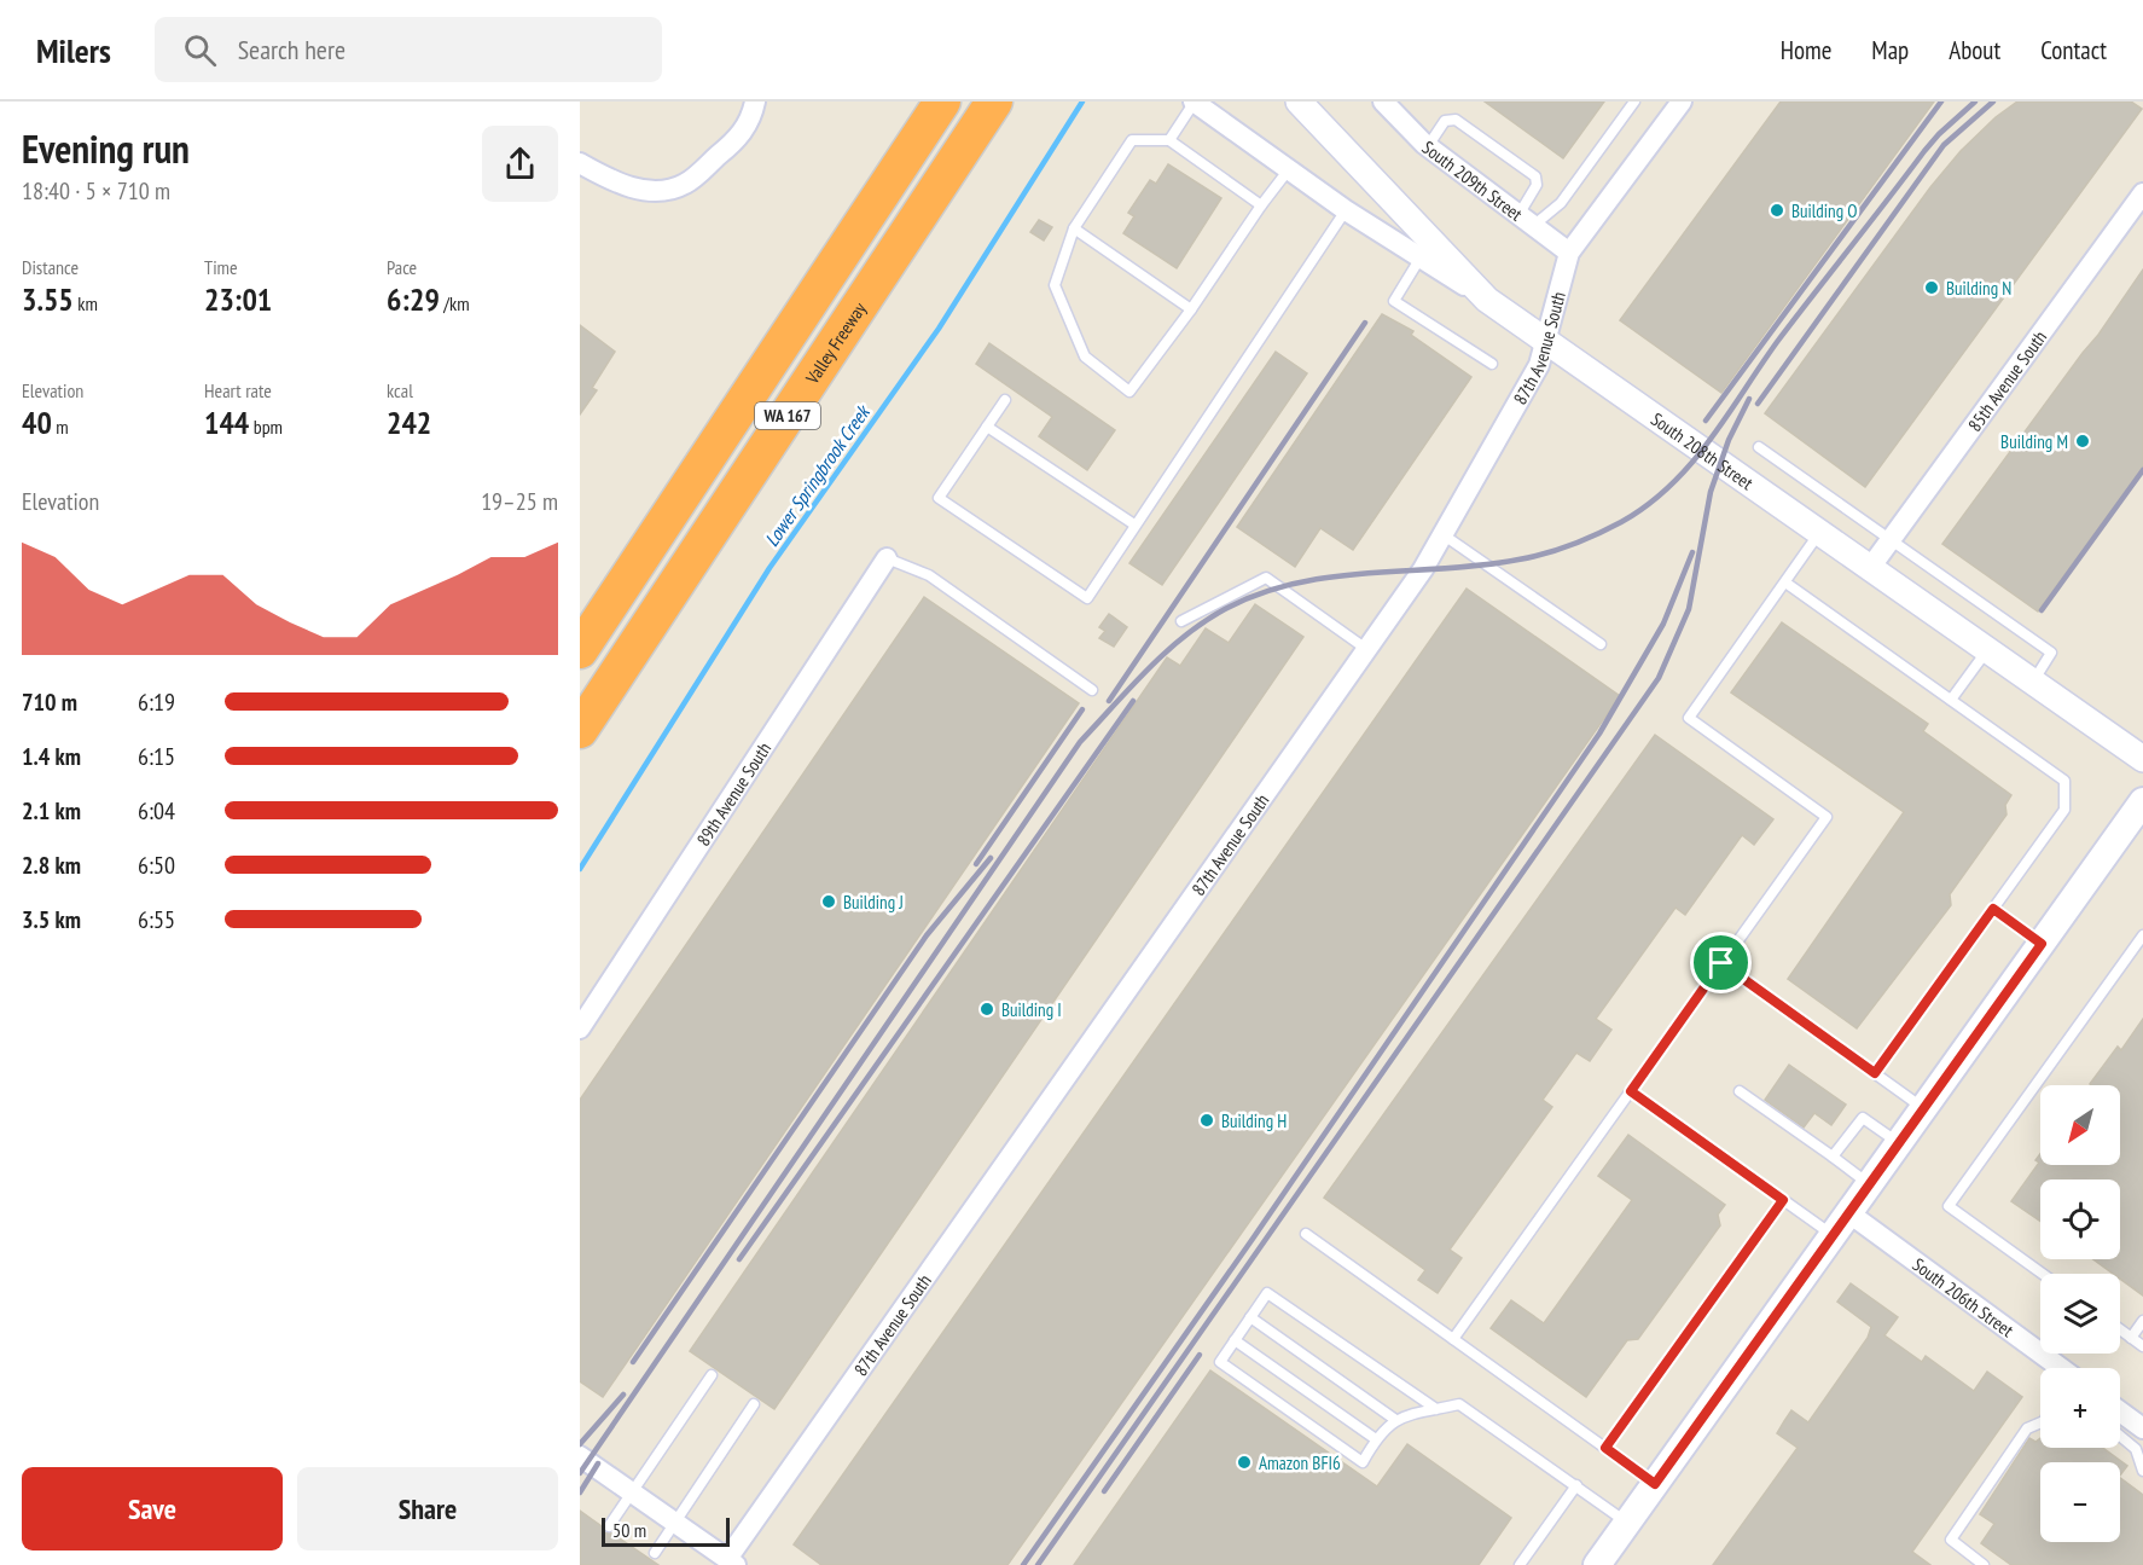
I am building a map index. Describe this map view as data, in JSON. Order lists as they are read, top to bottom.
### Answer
{
  "streets": {
    "highway": ["Valley Freeway", "WA 167"],
    "street": [
      "South 209th Street",
      "87th Avenue South",
      "85th Avenue South",
      "South 208th Street",
      "89th Avenue South",
      "South 206th Street"
    ]
  },
  "crossings": [
    ["South 209th Street", "87th Avenue South"],
    ["87th Avenue South", "South 208th Street"],
    ["85th Avenue South", "South 208th Street"]
  ],
  "water": ["Lower Springbrook Creek"],
  "places": [
    "Building O",
    "Building N",
    "Building M",
    "Building J",
    "Building I",
    "Building H",
    "Amazon BFI6"
  ],
  "scale_bar": "50 m",
  "north": "bottom left",
  "page": {
    "header": "Milers",
    "search": "Search here",
    "nav": [
      "Home",
      "Map",
      "About",
      "Contact"
    ],
    "heading": ["Evening run", "18:40 · 5 × 710 m"],
    "stats": [
      ["Distance", "3.55 km"],
      ["Time", "23:01"],
      ["Pace", "6:29 /km"],
      ["Elevation", "40 m"],
      ["Heart rate", "144 bpm"],
      ["kcal", "242"]
    ],
    "chart": ["Elevation", "19–25 m"],
    "list": [
      {
        "name": "710 m",
        "note": "6:19"
      },
      {
        "name": "1.4 km",
        "note": "6:15"
      },
      {
        "name": "2.1 km",
        "note": "6:04"
      },
      {
        "name": "2.8 km",
        "note": "6:50"
      },
      {
        "name": "3.5 km",
        "note": "6:55"
      }
    ],
    "map_buttons": ["+", "−"],
    "buttons": ["Save", "Share"],
    "scale": "50 m"
  }
}
